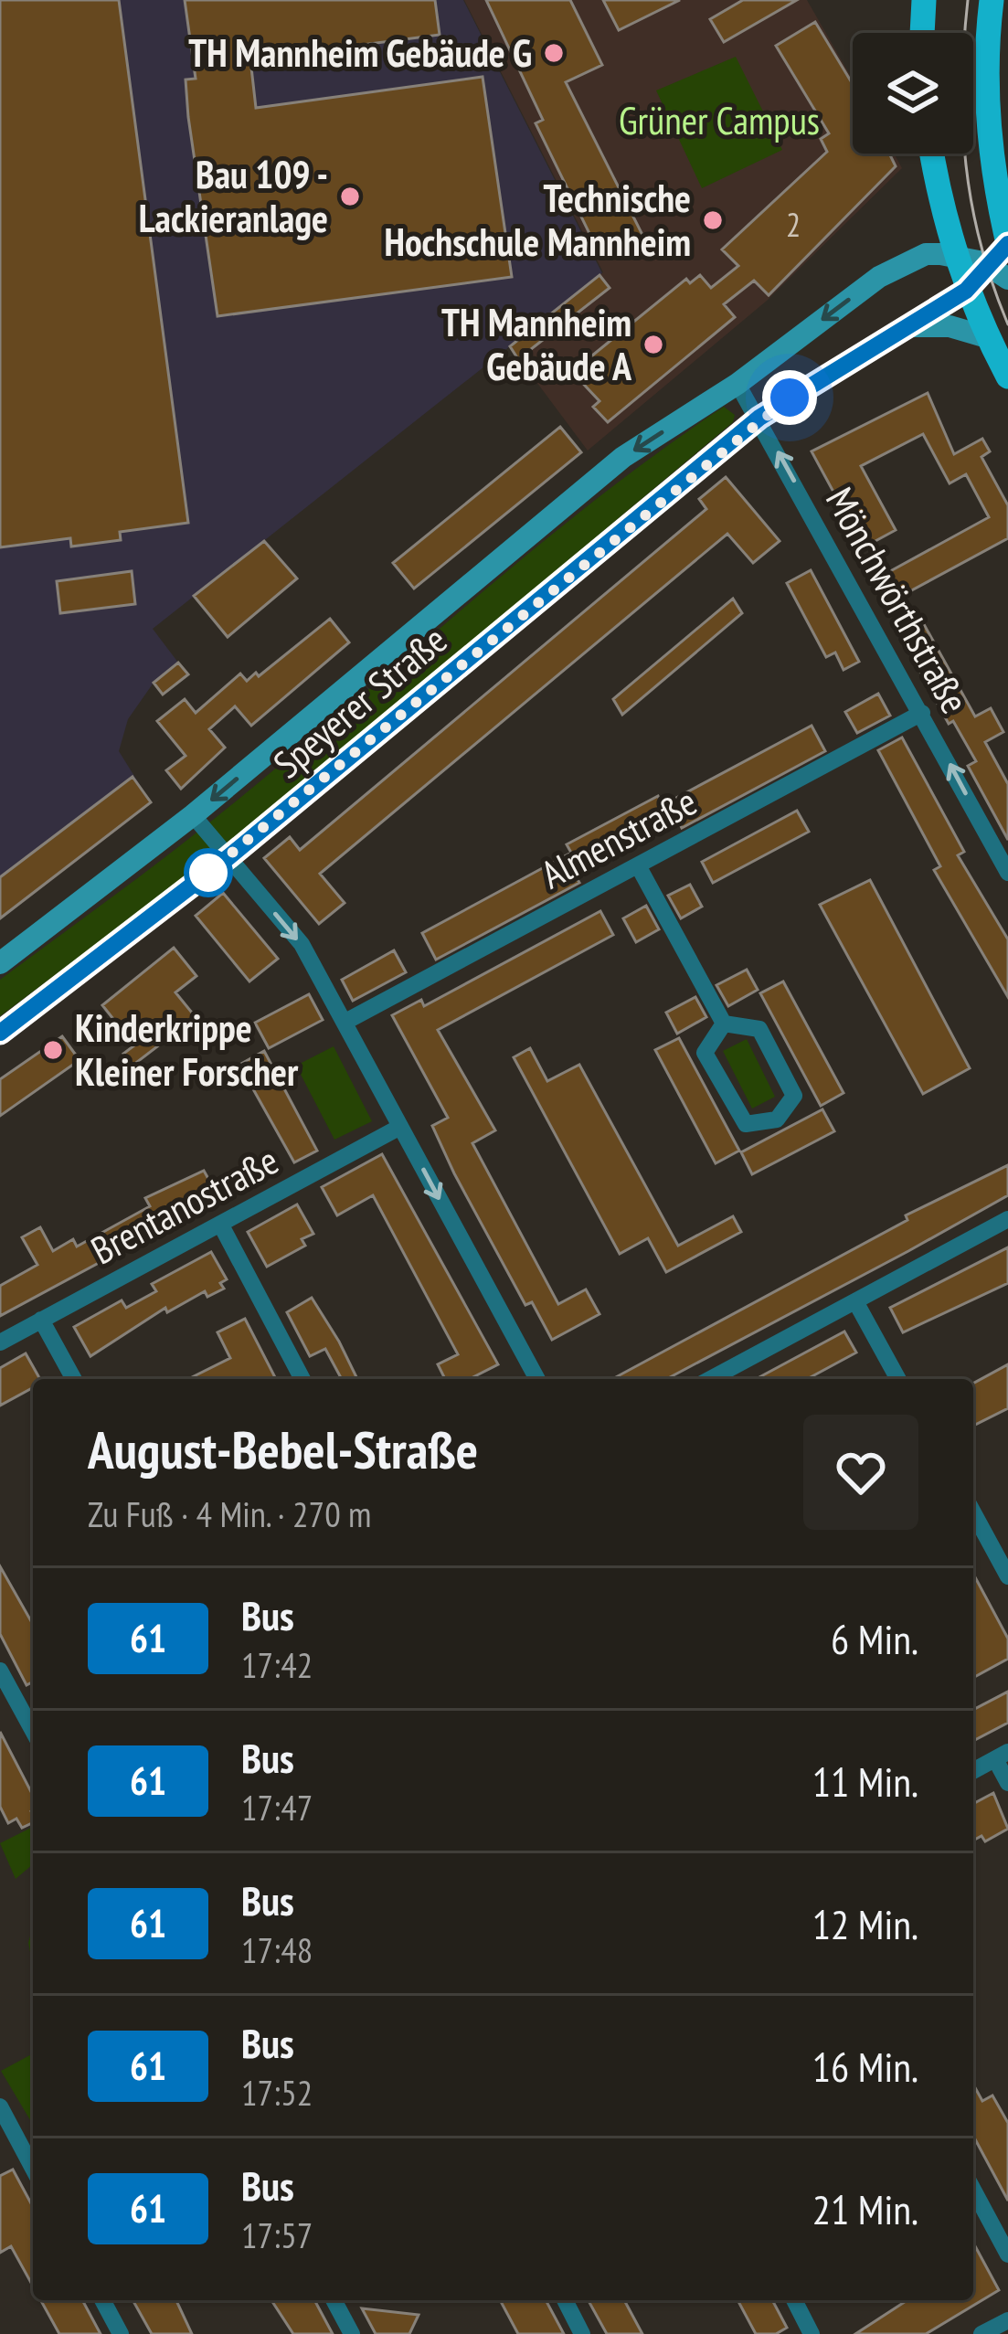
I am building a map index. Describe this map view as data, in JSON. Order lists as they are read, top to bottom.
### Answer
{
  "streets": {
    "street": [
      "Mönchwörthstraße",
      "Speyerer Straße",
      "Almenstraße",
      "Brentanostraße"
    ]
  },
  "crossings": [
    ["Mönchwörthstraße", "Speyerer Straße"],
    ["Mönchwörthstraße", "Almenstraße"]
  ],
  "one_way": ["Mönchwörthstraße"],
  "parks": ["Grüner Campus"],
  "places": [
    "TH Mannheim Gebäude G",
    "Bau 109 - Lackieranlage",
    "Technische Hochschule Mannheim",
    "TH Mannheim Gebäude A",
    "Kinderkrippe Kleiner Forscher"
  ],
  "lines": ["bus line 61"],
  "house_numbers": ["2"],
  "page": {
    "heading": ["August-Bebel-Straße", "Zu Fuß · 4 Min. · 270 m"],
    "list": [
      {
        "mark": "61",
        "name": "Bus",
        "note": "17:42",
        "value": "6 Min."
      },
      {
        "mark": "61",
        "name": "Bus",
        "note": "17:47",
        "value": "11 Min."
      },
      {
        "mark": "61",
        "name": "Bus",
        "note": "17:48",
        "value": "12 Min."
      },
      {
        "mark": "61",
        "name": "Bus",
        "note": "17:52",
        "value": "16 Min."
      },
      {
        "mark": "61",
        "name": "Bus",
        "note": "17:57",
        "value": "21 Min."
      }
    ]
  }
}
